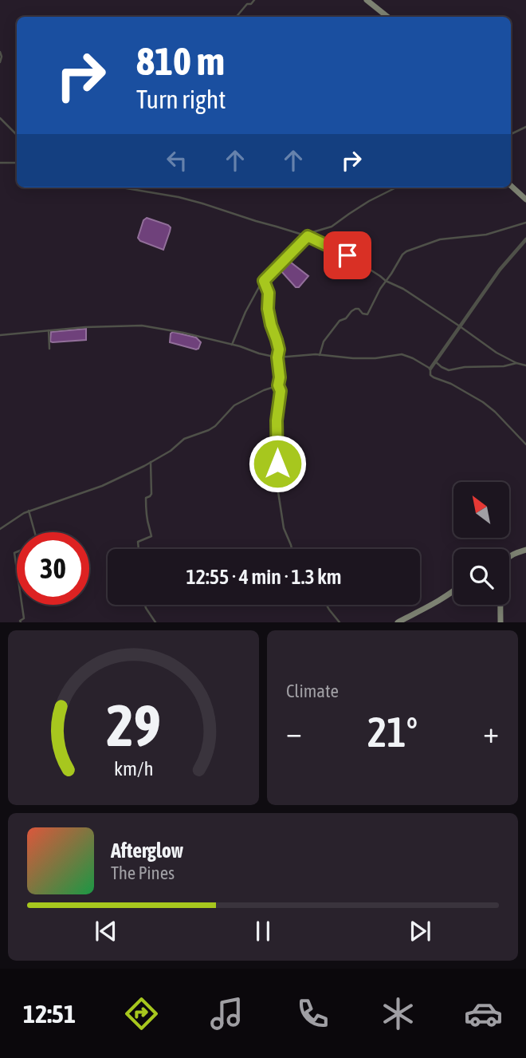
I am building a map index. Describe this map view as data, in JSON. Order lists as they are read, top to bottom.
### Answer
{
  "north": "top left",
  "page": {
    "turn": ["810 m", "Turn right"],
    "limit": "30",
    "trip": "12:55 · 4 min · 1.3 km",
    "tile": "Climate",
    "heat": ["−", "21°", "+"],
    "song": ["Afterglow", "The Pines"],
    "tabs": "12:51",
    "gauge": ["29", "km/h"]
  }
}
